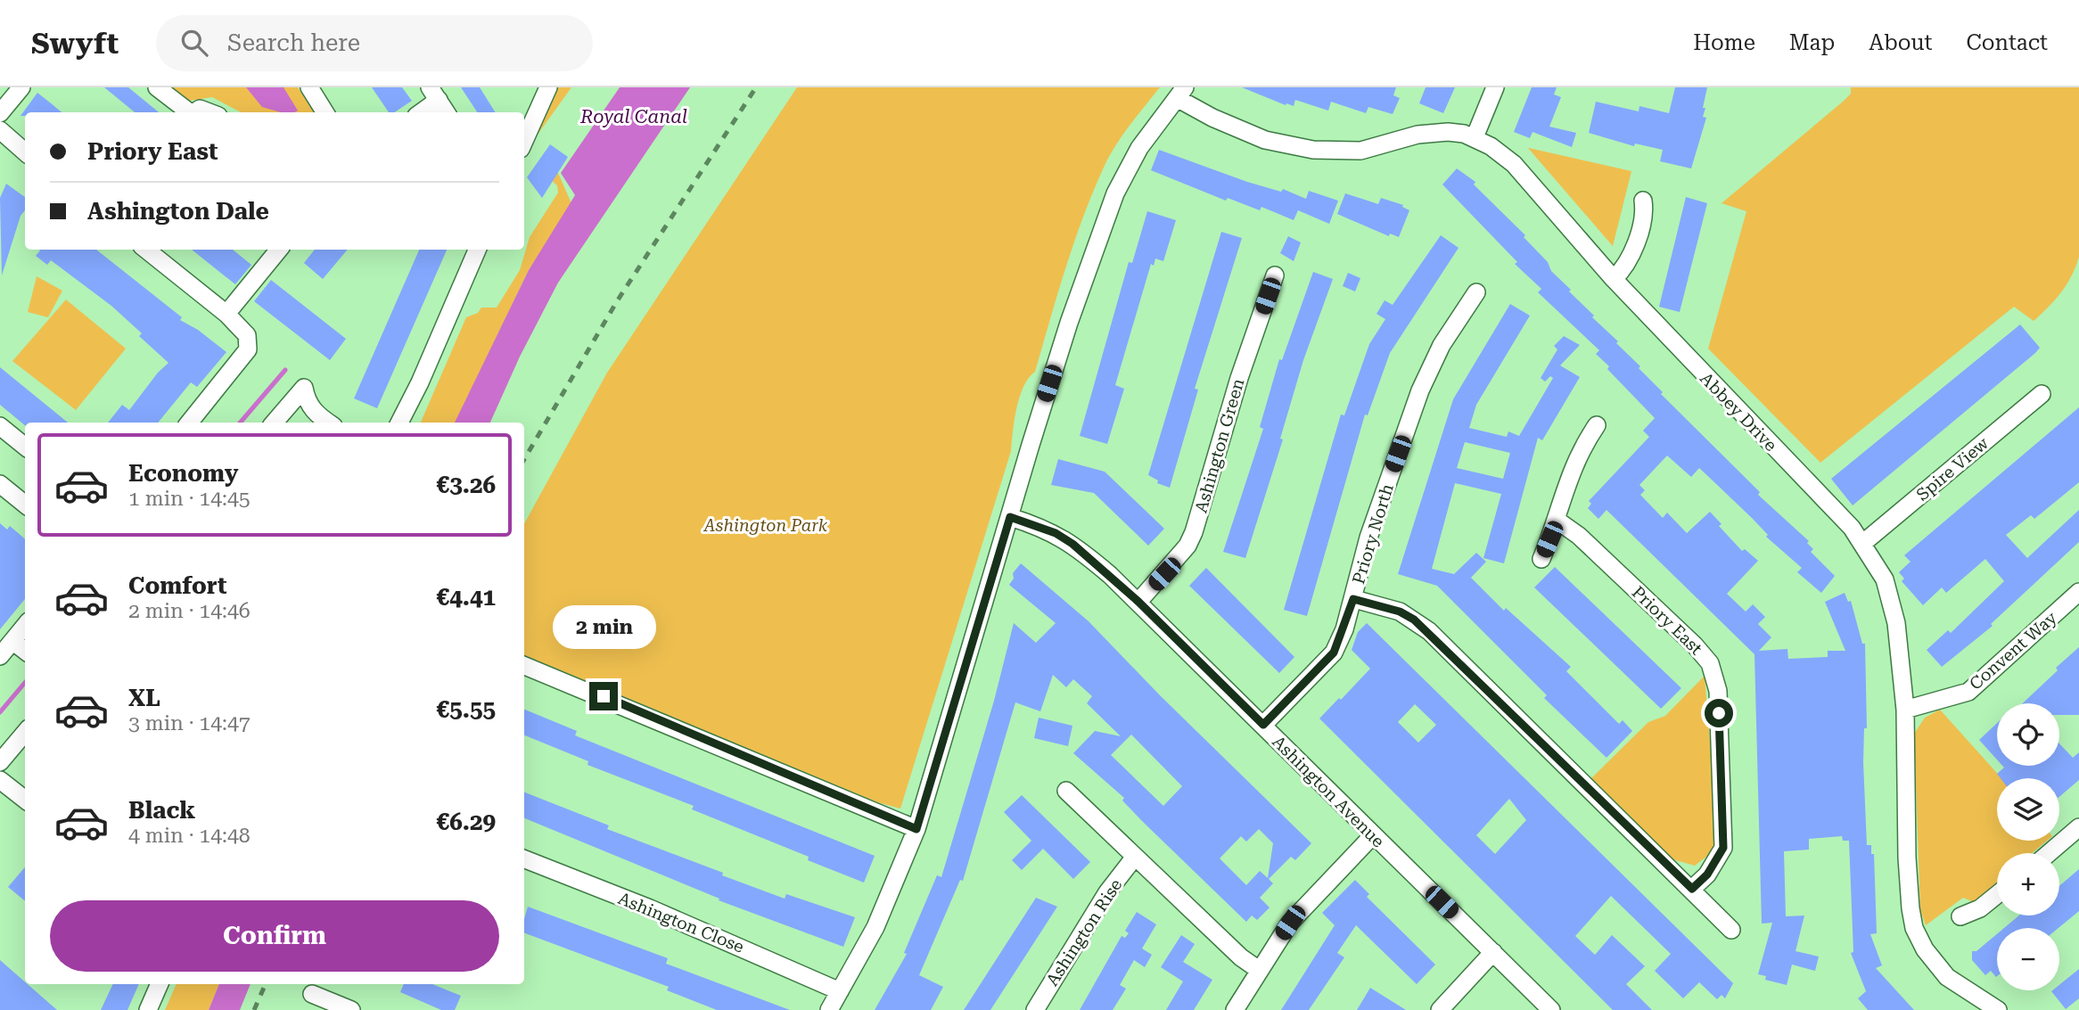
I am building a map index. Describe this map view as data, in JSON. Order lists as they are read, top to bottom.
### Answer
{
  "streets": {
    "street": [
      "Abbey Drive",
      "Ashington Green",
      "Spire View",
      "Priory North",
      "Priory East",
      "Convent Way",
      "Ashington Avenue",
      "Ashington Close",
      "Ashington Rise"
    ]
  },
  "crossings": [
    ["Abbey Drive", "Spire View"],
    ["Abbey Drive", "Convent Way"],
    ["Ashington Green", "Ashington Avenue"],
    ["Priory North", "Ashington Avenue"]
  ],
  "water": ["Royal Canal"],
  "parks": ["Ashington Park"],
  "page": {
    "header": "Swyft",
    "search": "Search here",
    "nav": [
      "Home",
      "Map",
      "About",
      "Contact"
    ],
    "banner": ["Priory East", "Ashington Dale"],
    "list": [
      {
        "name": "Economy",
        "note": "1 min · 14:45",
        "value": "€3.26"
      },
      {
        "name": "Comfort",
        "note": "2 min · 14:46",
        "value": "€4.41"
      },
      {
        "name": "XL",
        "note": "3 min · 14:47",
        "value": "€5.55"
      },
      {
        "name": "Black",
        "note": "4 min · 14:48",
        "value": "€6.29"
      }
    ],
    "bubble": "2 min",
    "map_buttons": ["+", "−"],
    "buttons": "Confirm"
  }
}
